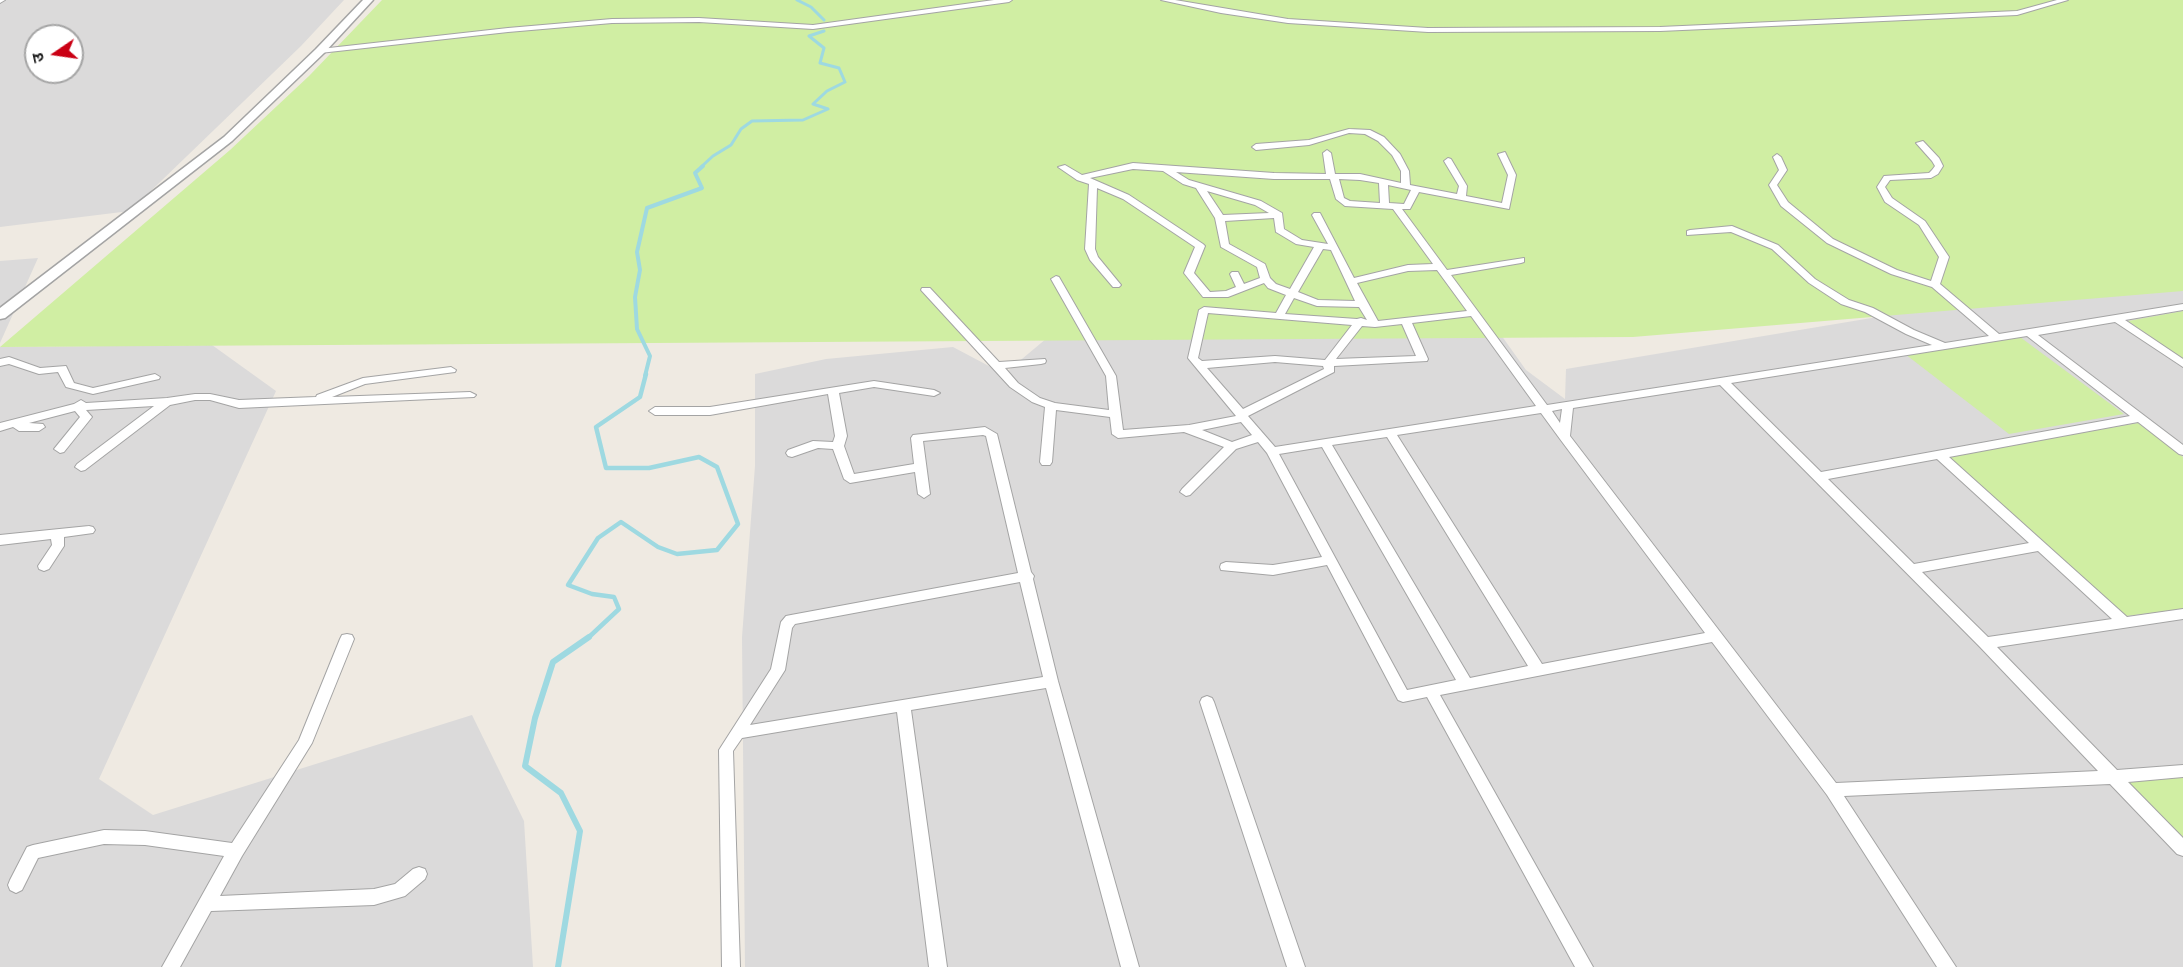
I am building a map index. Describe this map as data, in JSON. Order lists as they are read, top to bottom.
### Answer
{
  "north": "left"
}
